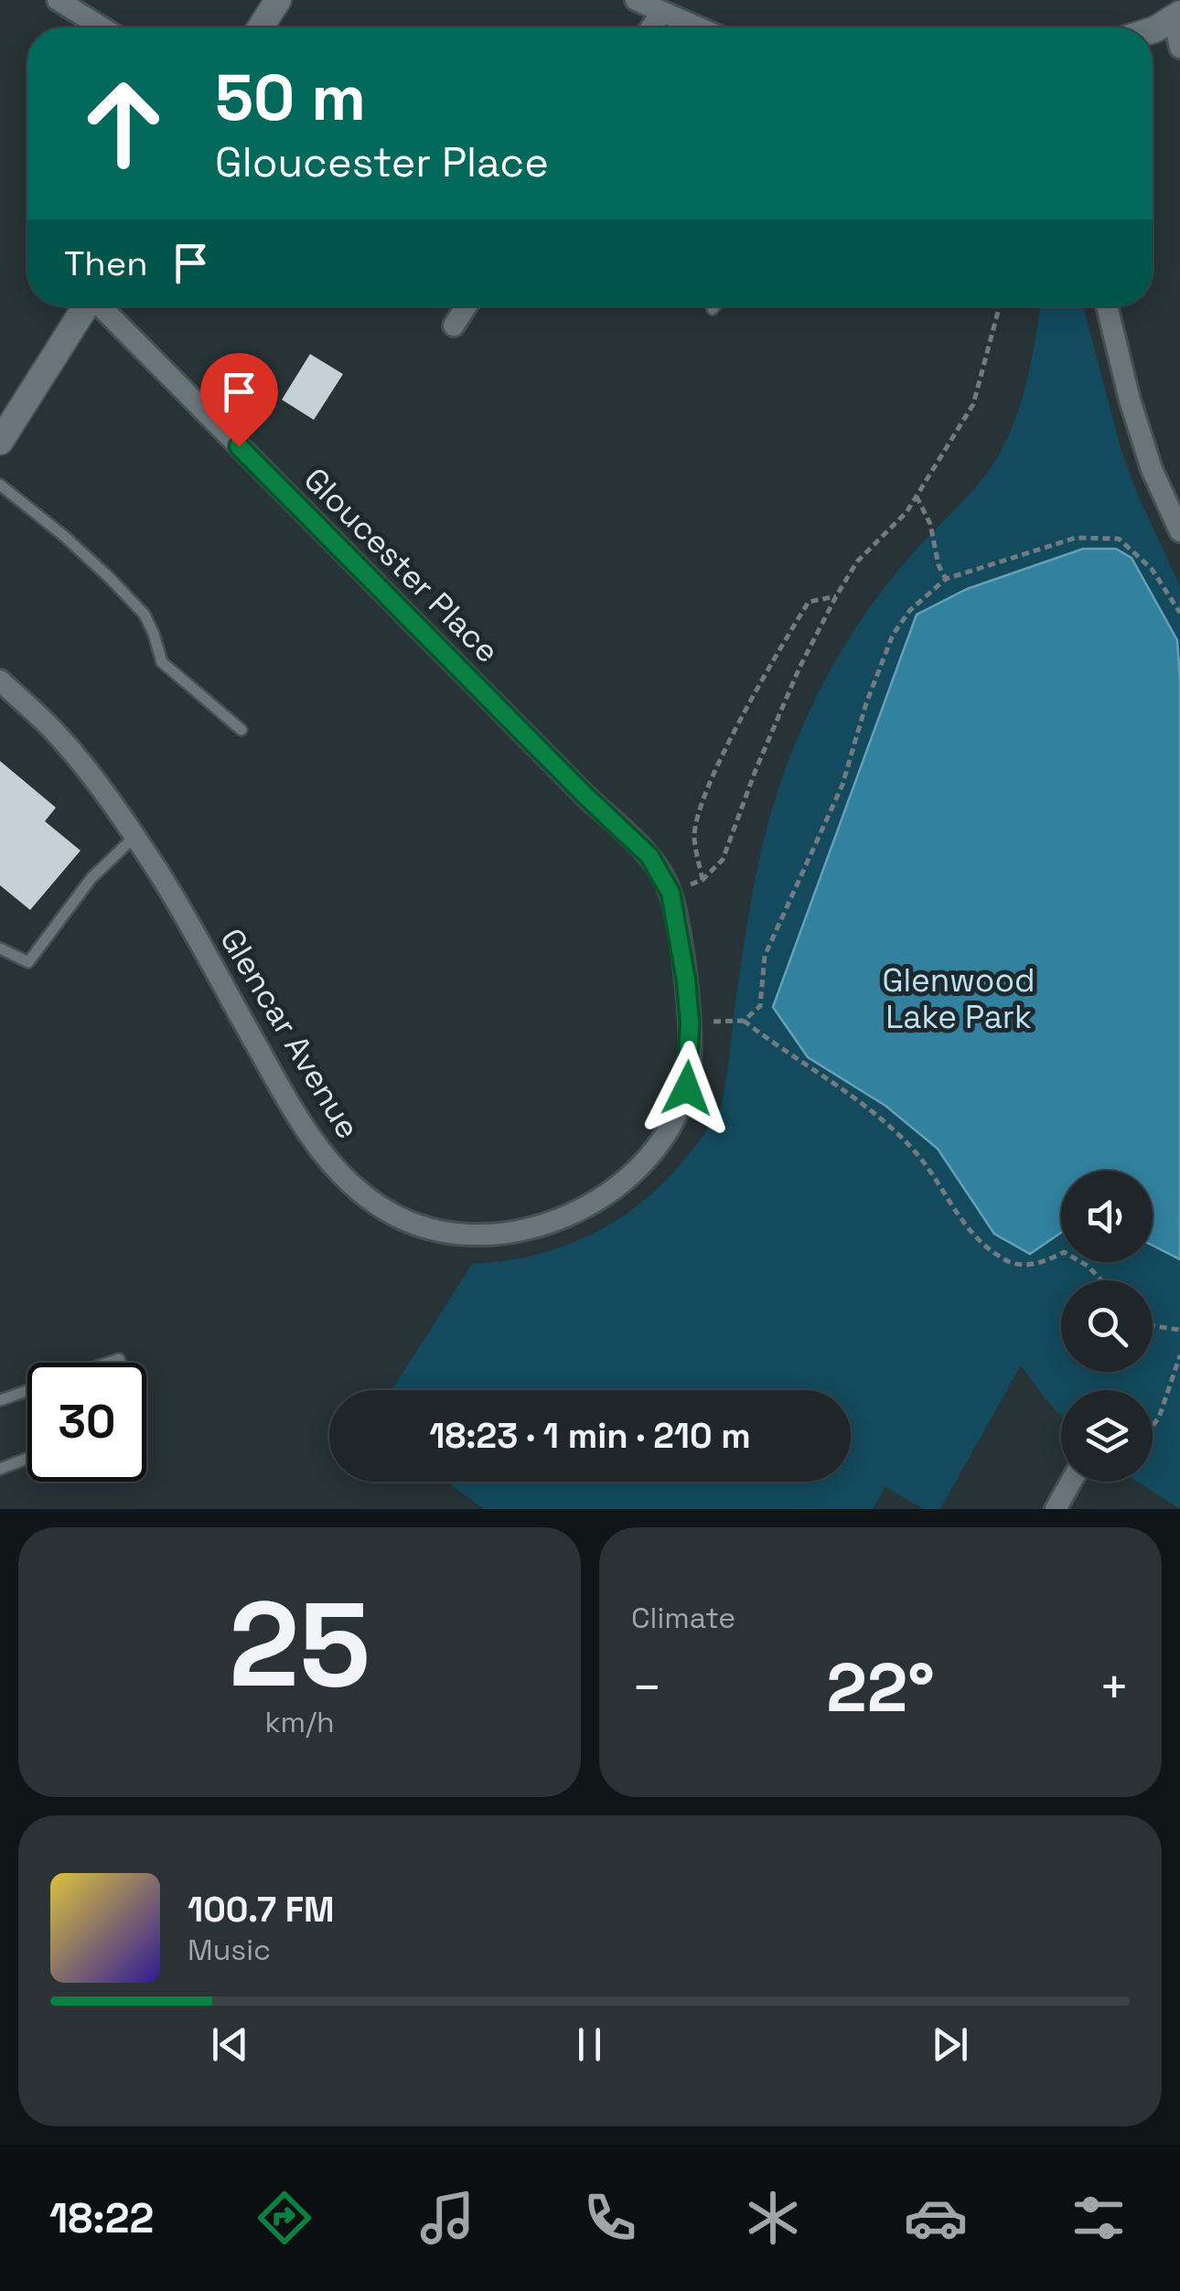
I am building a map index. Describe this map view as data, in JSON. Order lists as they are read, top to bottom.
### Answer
{
  "streets": {
    "street": ["Gloucester Place", "Glencar Avenue"]
  },
  "crossings": [
    ["Gloucester Place", "Glencar Avenue"]
  ],
  "parks": ["Glenwood Lake Park"],
  "page": {
    "turn": ["50 m", "Gloucester Place"],
    "then": "Then",
    "limit": "30",
    "trip": "18:23 · 1 min · 210 m",
    "tile": [
      ["25", "km/h"],
      "Climate"
    ],
    "heat": ["−", "22°", "+"],
    "song": ["100.7 FM", "Music"],
    "tabs": "18:22"
  }
}
